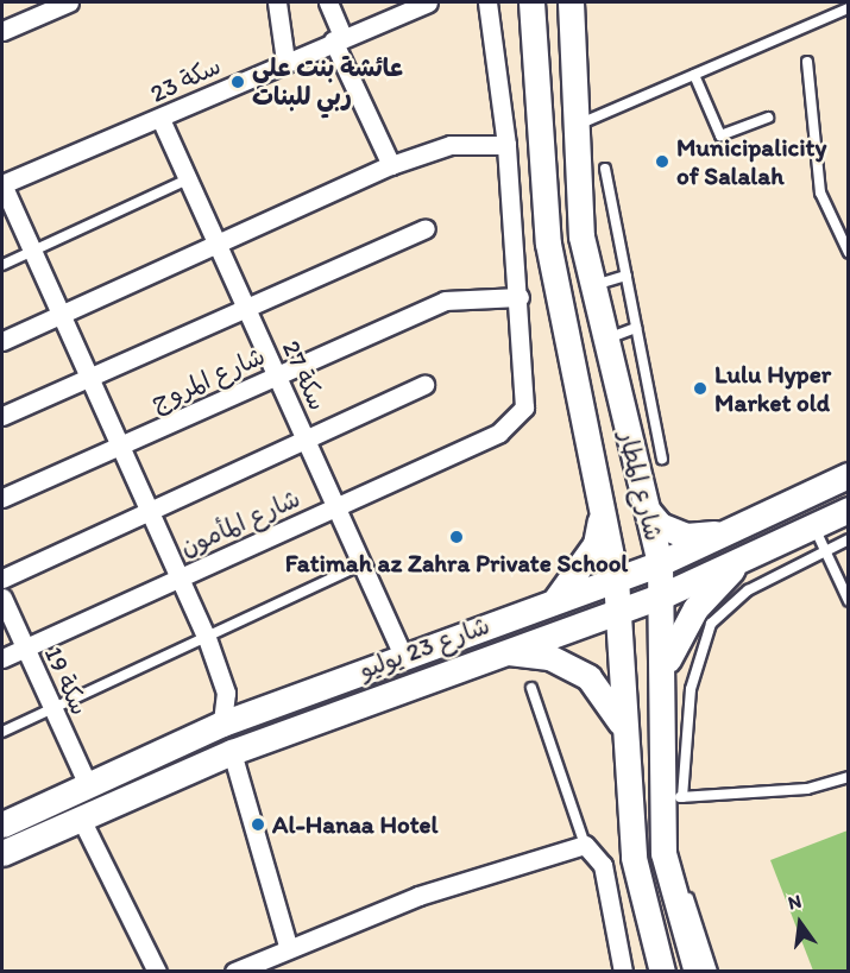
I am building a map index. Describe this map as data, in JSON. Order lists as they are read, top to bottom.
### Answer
{
  "streets": {
    "main road": ["شارع المطار", "شارع 23 يوليو"],
    "street": [
      "23 سكة",
      "سكة 27",
      "شارع المروج",
      "شارع المأمون",
      "سكة 19"
    ]
  },
  "crossings": [
    ["23 سكة", "سكة 27"],
    ["سكة 27", "شارع المروج"],
    ["سكة 27", "شارع المأمون"],
    ["سكة 27", "شارع 23 يوليو"],
    ["شارع المروج", "شارع المأمون"],
    ["شارع المطار", "شارع 23 يوليو"],
    ["شارع المأمون", "سكة 19"],
    ["شارع 23 يوليو", "سكة 19"]
  ],
  "places": [
    "عائشة بنت علي ربي للبنات",
    "Municipalicity of Salalah",
    "Lulu Hyper Market old",
    "Fatimah az Zahra Private School",
    "Al-Hanaa Hotel"
  ],
  "north": "top"
}
